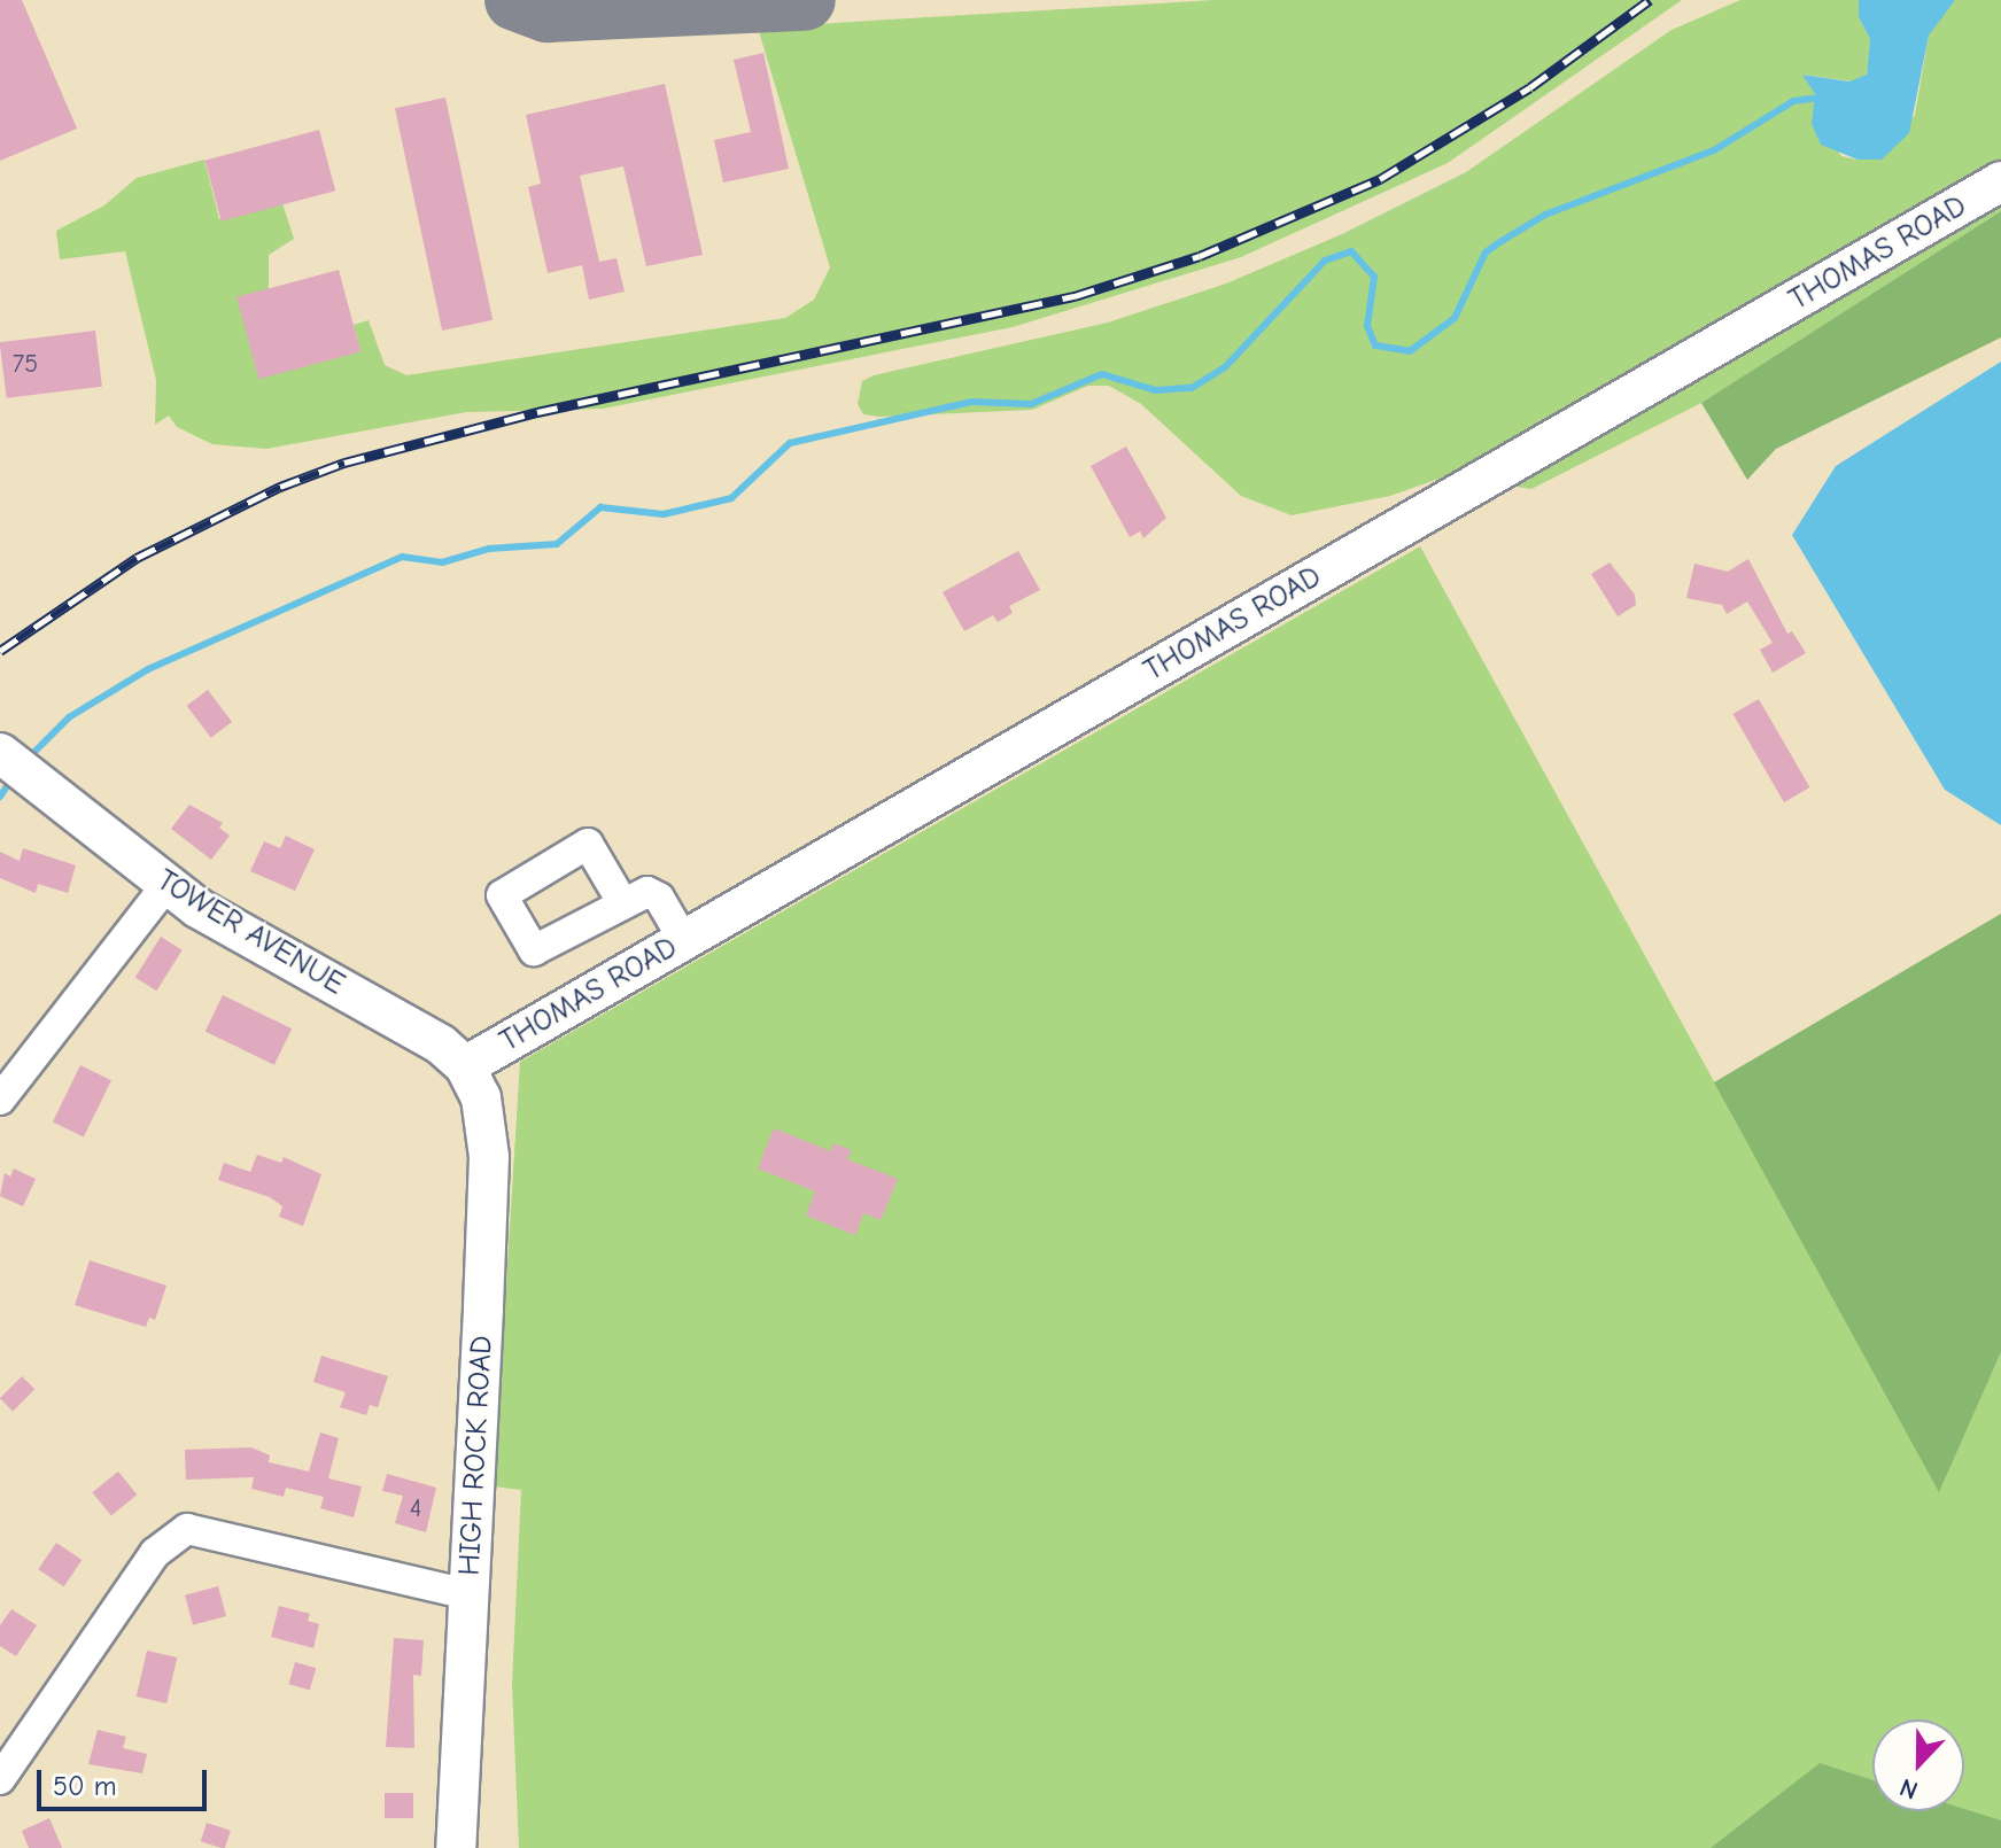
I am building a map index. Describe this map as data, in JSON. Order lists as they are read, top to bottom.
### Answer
{
  "streets": {
    "main road": ["THOMAS ROAD", "TOWER AVENUE", "HIGH ROCK ROAD"]
  },
  "crossings": [
    ["THOMAS ROAD", "TOWER AVENUE"],
    ["THOMAS ROAD", "HIGH ROCK ROAD"],
    ["TOWER AVENUE", "HIGH ROCK ROAD"]
  ],
  "house_numbers": ["75", "4"],
  "scale_bar": "50 m",
  "north": "bottom"
}
